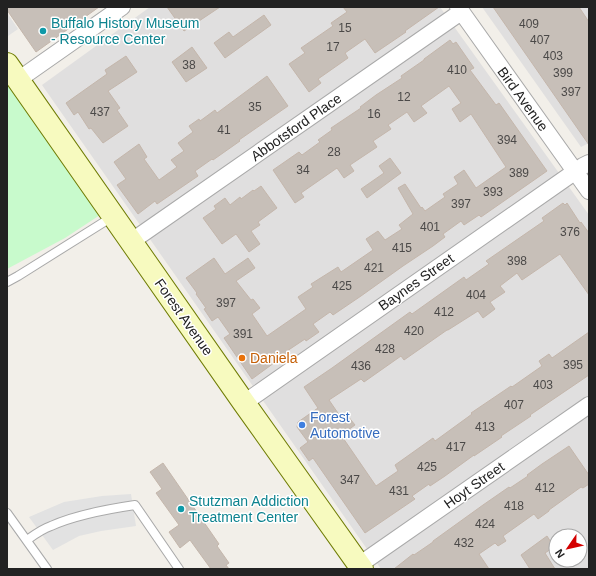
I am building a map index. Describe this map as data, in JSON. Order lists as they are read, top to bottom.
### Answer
{
  "streets": {
    "street": [
      "Bird Avenue",
      "Abbotsford Place",
      "Baynes Street",
      "Forest Avenue",
      "Hoyt Street"
    ]
  },
  "crossings": [
    ["Bird Avenue", "Abbotsford Place"],
    ["Bird Avenue", "Baynes Street"],
    ["Abbotsford Place", "Forest Avenue"],
    ["Baynes Street", "Forest Avenue"],
    ["Forest Avenue", "Hoyt Street"]
  ],
  "places": [
    "Buffalo History Museum - Resource Center",
    "Daniela",
    "Forest Automotive",
    "Stutzman Addiction Treatment Center"
  ],
  "house_numbers": [
    "409",
    "15",
    "407",
    "17",
    "403",
    "38",
    "410",
    "399",
    "397",
    "12",
    "35",
    "437",
    "16",
    "41",
    "394",
    "28",
    "34",
    "389",
    "393",
    "397",
    "401",
    "376",
    "415",
    "398",
    "421",
    "425",
    "404",
    "397",
    "412",
    "420",
    "391",
    "428",
    "395",
    "436",
    "403",
    "407",
    "413",
    "417",
    "425",
    "347",
    "412",
    "431",
    "418",
    "424",
    "432"
  ],
  "north": "bottom left"
}
